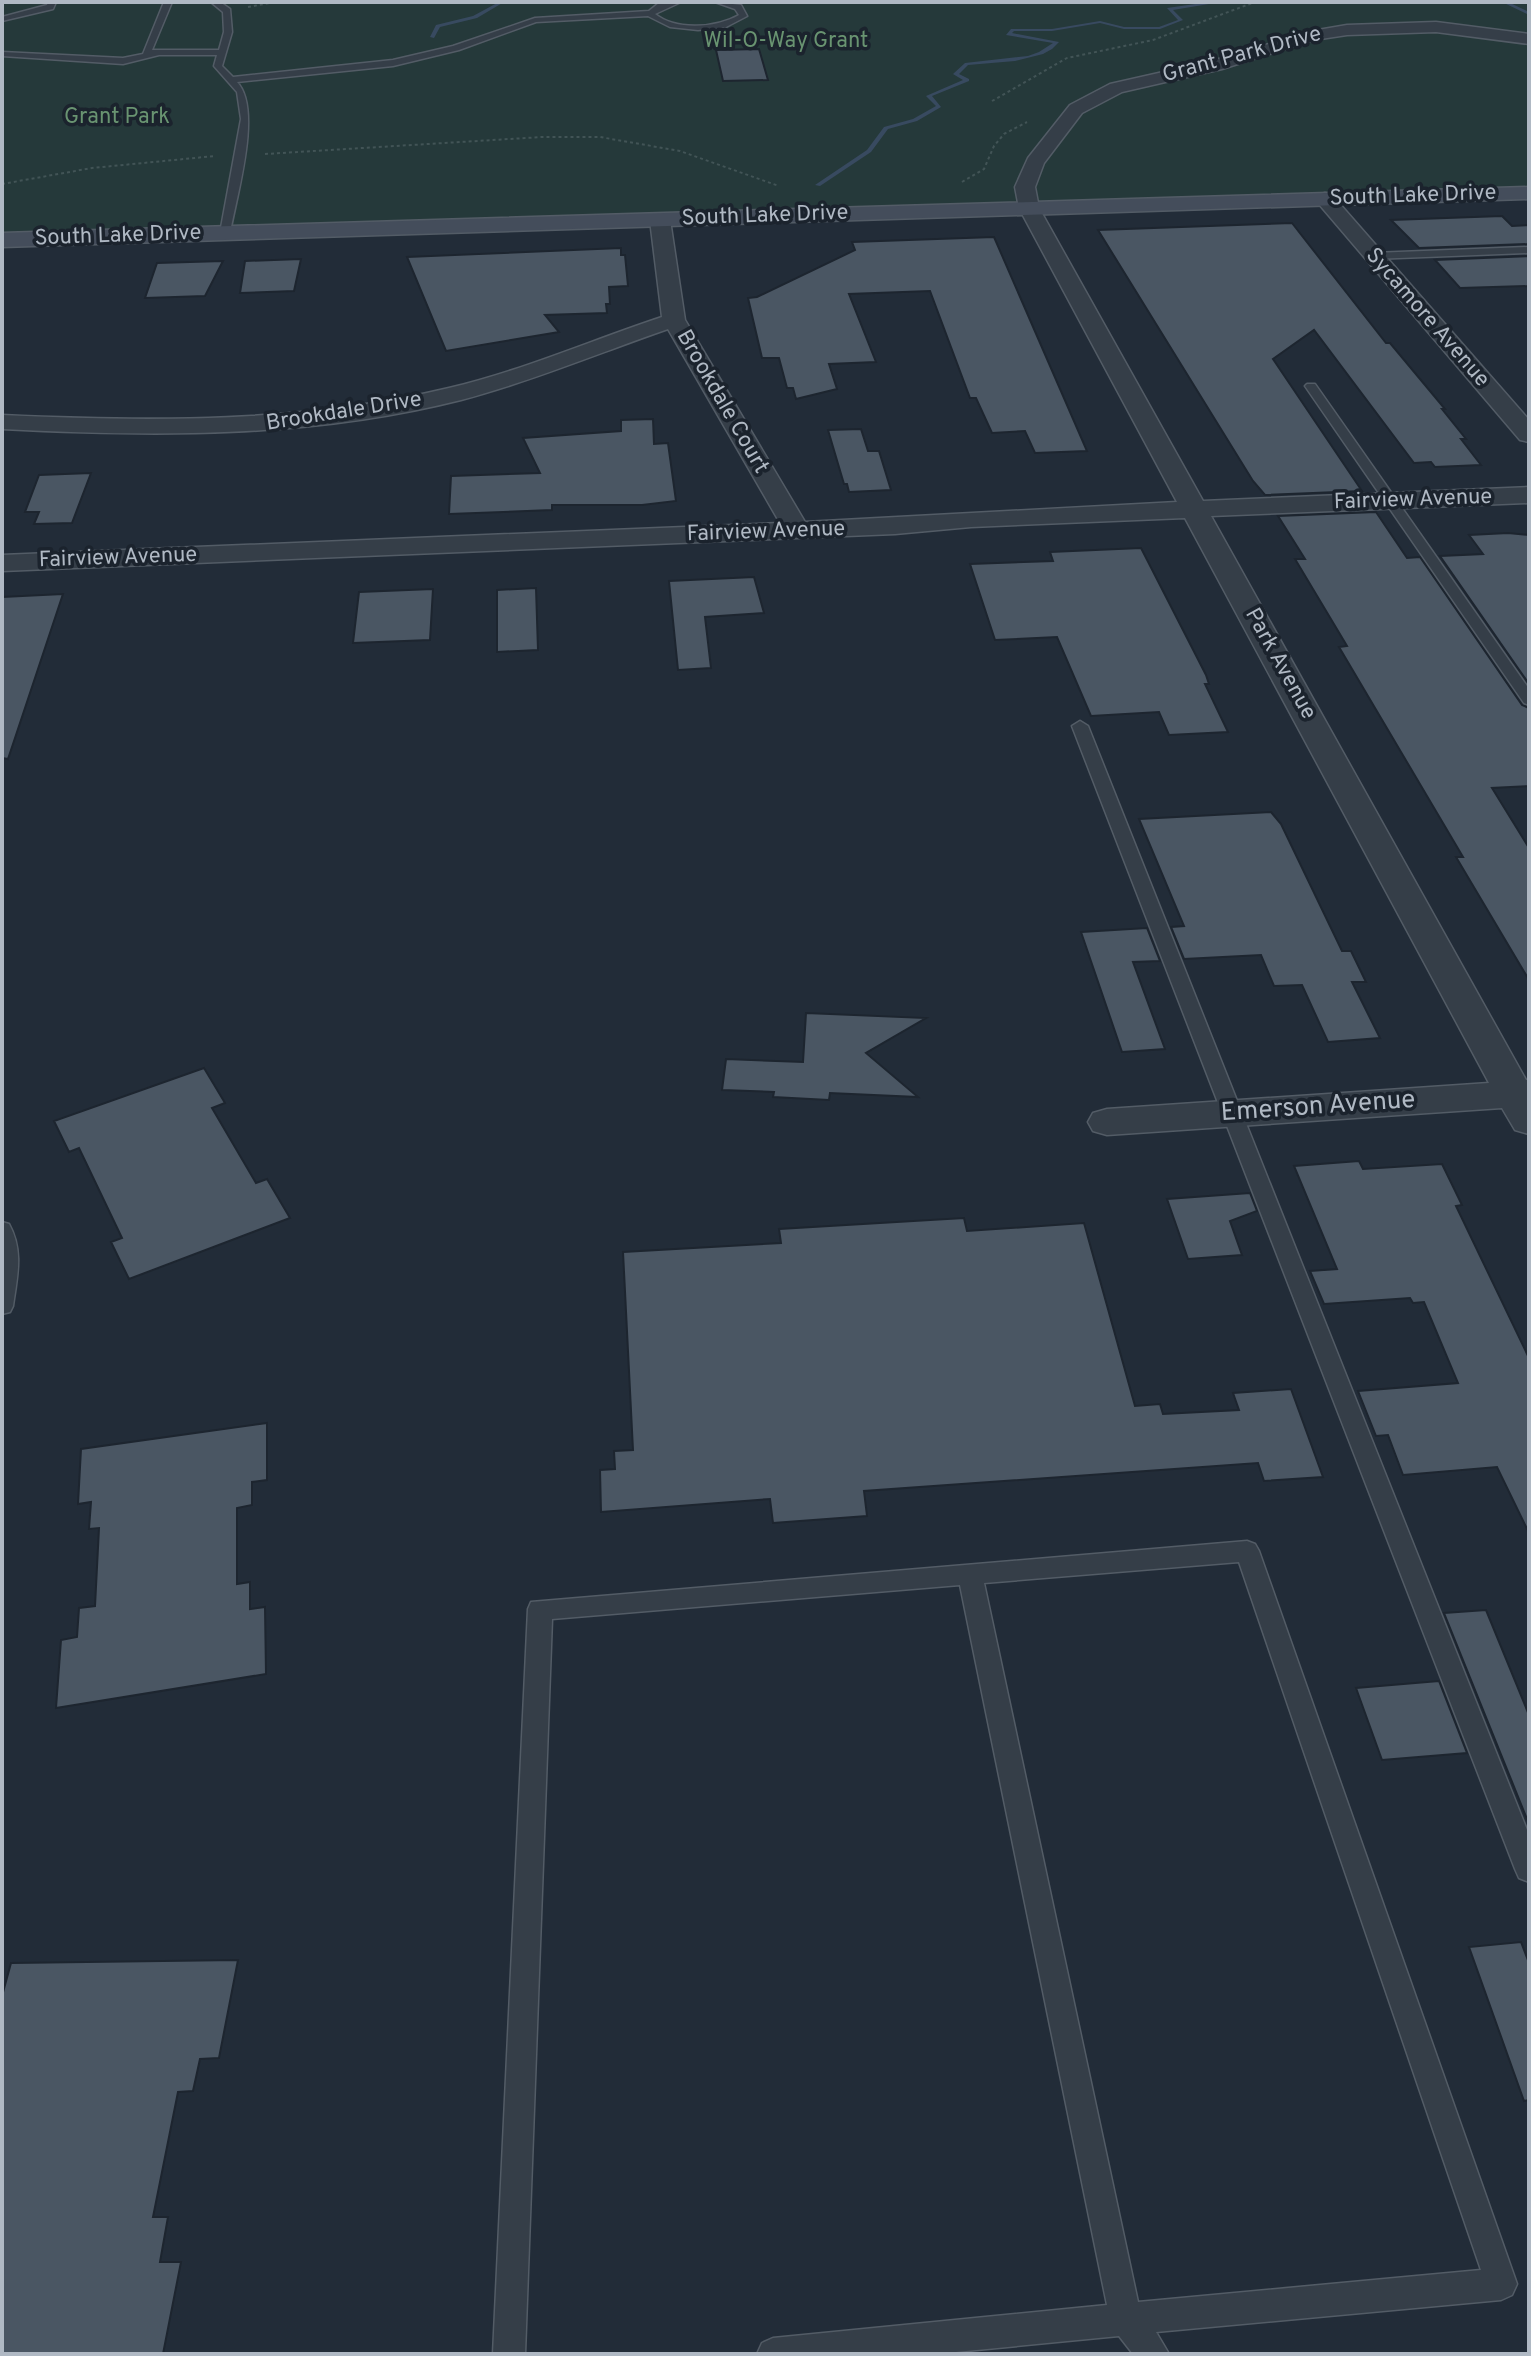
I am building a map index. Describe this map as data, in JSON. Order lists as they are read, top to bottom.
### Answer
{
  "streets": {
    "street": [
      "Grant Park Drive",
      "South Lake Drive",
      "Sycamore Avenue",
      "Brookdale Court",
      "Brookdale Drive",
      "Fairview Avenue",
      "Park Avenue",
      "Emerson Avenue"
    ]
  },
  "crossings": [
    ["Grant Park Drive", "South Lake Drive"],
    ["Grant Park Drive", "Park Avenue"],
    ["South Lake Drive", "Sycamore Avenue"],
    ["South Lake Drive", "Brookdale Court"],
    ["South Lake Drive", "Park Avenue"],
    ["Brookdale Court", "Brookdale Drive"],
    ["Brookdale Court", "Fairview Avenue"],
    ["Fairview Avenue", "Park Avenue"],
    ["Park Avenue", "Emerson Avenue"]
  ],
  "parks": ["Wil-O-Way Grant", "Grant Park"]
}
